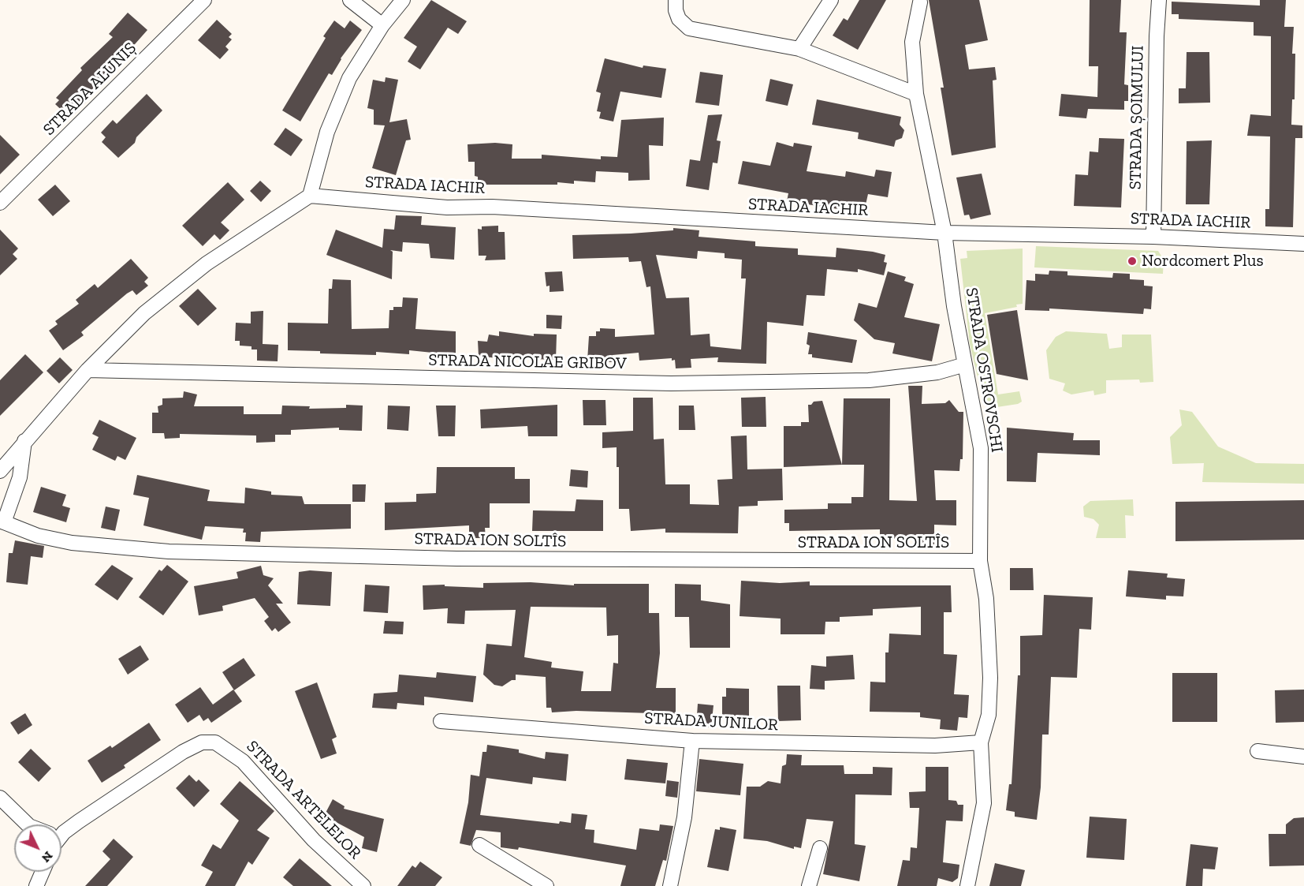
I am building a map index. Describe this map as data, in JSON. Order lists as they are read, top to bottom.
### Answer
{
  "streets": {
    "street": [
      "STRADA ALUNIȘ",
      "STRADA ȘOIMULUI",
      "STRADA IACHIR",
      "STRADA NICOLAE GRIBOV",
      "STRADA OSTROVSCHI",
      "STRADA ION SOLTÎS",
      "STRADA JUNILOR",
      "STRADA ARTELELOR"
    ]
  },
  "crossings": [
    ["STRADA ȘOIMULUI", "STRADA IACHIR"],
    ["STRADA IACHIR", "STRADA OSTROVSCHI"],
    ["STRADA NICOLAE GRIBOV", "STRADA OSTROVSCHI"],
    ["STRADA OSTROVSCHI", "STRADA ION SOLTÎS"],
    ["STRADA OSTROVSCHI", "STRADA JUNILOR"]
  ],
  "places": ["Nordcomert Plus"],
  "north": "bottom right"
}
